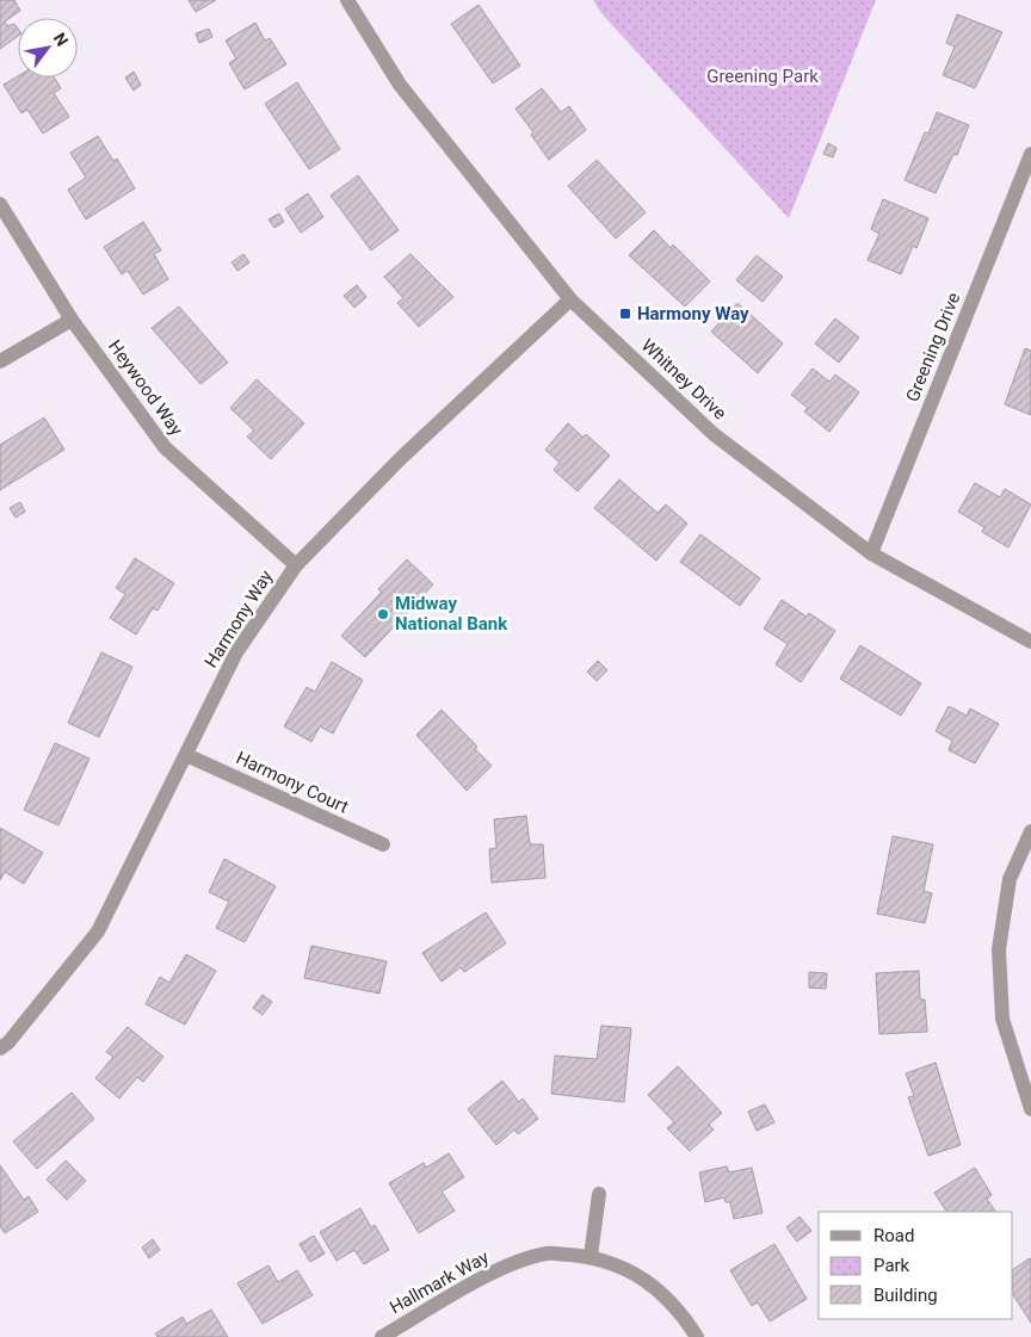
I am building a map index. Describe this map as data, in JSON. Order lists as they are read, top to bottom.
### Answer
{
  "streets": {
    "street": [
      "Greening Drive",
      "Whitney Drive",
      "Heywood Way",
      "Harmony Way",
      "Harmony Court",
      "Hallmark Way"
    ]
  },
  "crossings": [
    ["Greening Drive", "Whitney Drive"],
    ["Whitney Drive", "Harmony Way"],
    ["Heywood Way", "Harmony Way"],
    ["Harmony Way", "Harmony Court"]
  ],
  "parks": ["Greening Park"],
  "places": {
    "transit": ["Harmony Way"],
    "other": ["Midway National Bank"]
  },
  "legend": ["Road", "Park", "Building"],
  "north": "top right"
}
